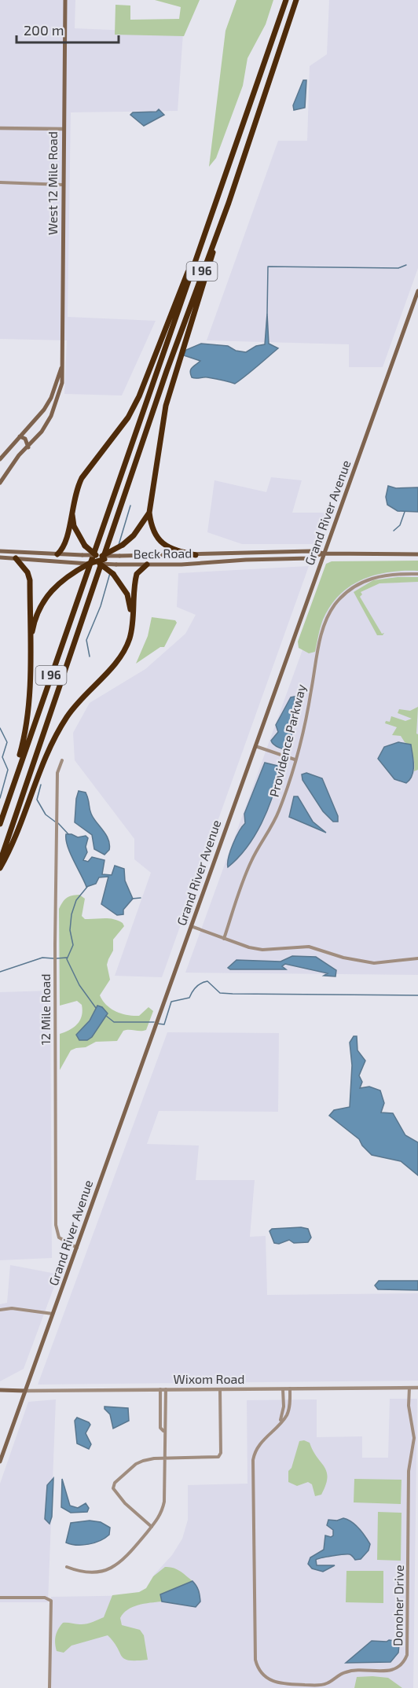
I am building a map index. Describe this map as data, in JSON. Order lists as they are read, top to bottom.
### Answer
{
  "streets": {
    "highway": ["I 96"],
    "main road": [
      "West 12 Mile Road",
      "Grand River Avenue",
      "Beck Road",
      "Wixom Road"
    ],
    "street": ["Providence Parkway", "12 Mile Road", "Donoher Drive"]
  },
  "crossings": [
    ["Grand River Avenue", "Beck Road"],
    ["Grand River Avenue", "12 Mile Road"],
    ["Grand River Avenue", "Wixom Road"],
    ["Wixom Road", "Donoher Drive"]
  ],
  "scale_bar": "200 m"
}
